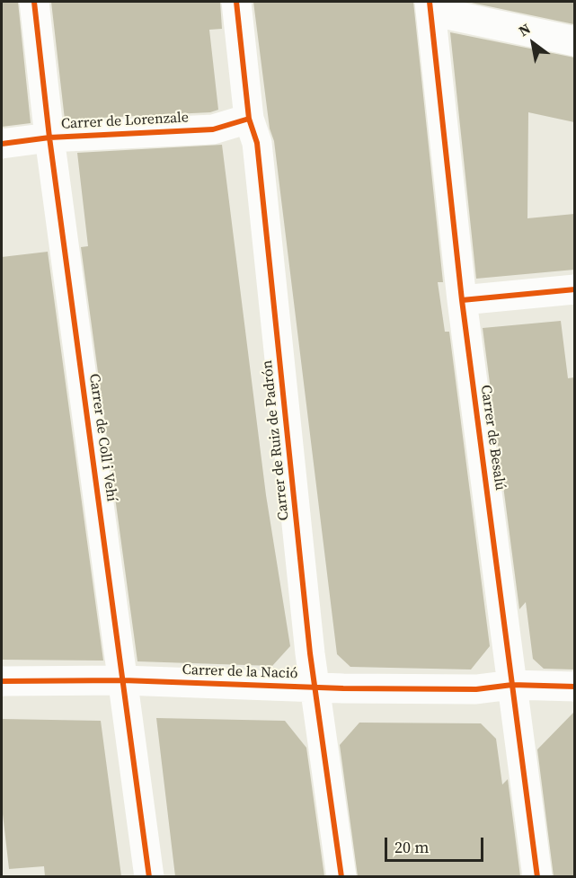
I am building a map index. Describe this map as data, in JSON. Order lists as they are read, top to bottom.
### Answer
{
  "streets": {
    "street": [
      "Carrer de Lorenzale",
      "Carrer de Coll i Vehí",
      "Carrer de Besalú",
      "Carrer de Ruiz de Padrón",
      "Carrer de la Nació"
    ]
  },
  "crossings": [
    ["Carrer de Lorenzale", "Carrer de Coll i Vehí"],
    ["Carrer de Lorenzale", "Carrer de Ruiz de Padrón"],
    ["Carrer de Coll i Vehí", "Carrer de la Nació"],
    ["Carrer de Besalú", "Carrer de la Nació"],
    ["Carrer de Ruiz de Padrón", "Carrer de la Nació"]
  ],
  "scale_bar": "20 m",
  "north": "top left"
}
